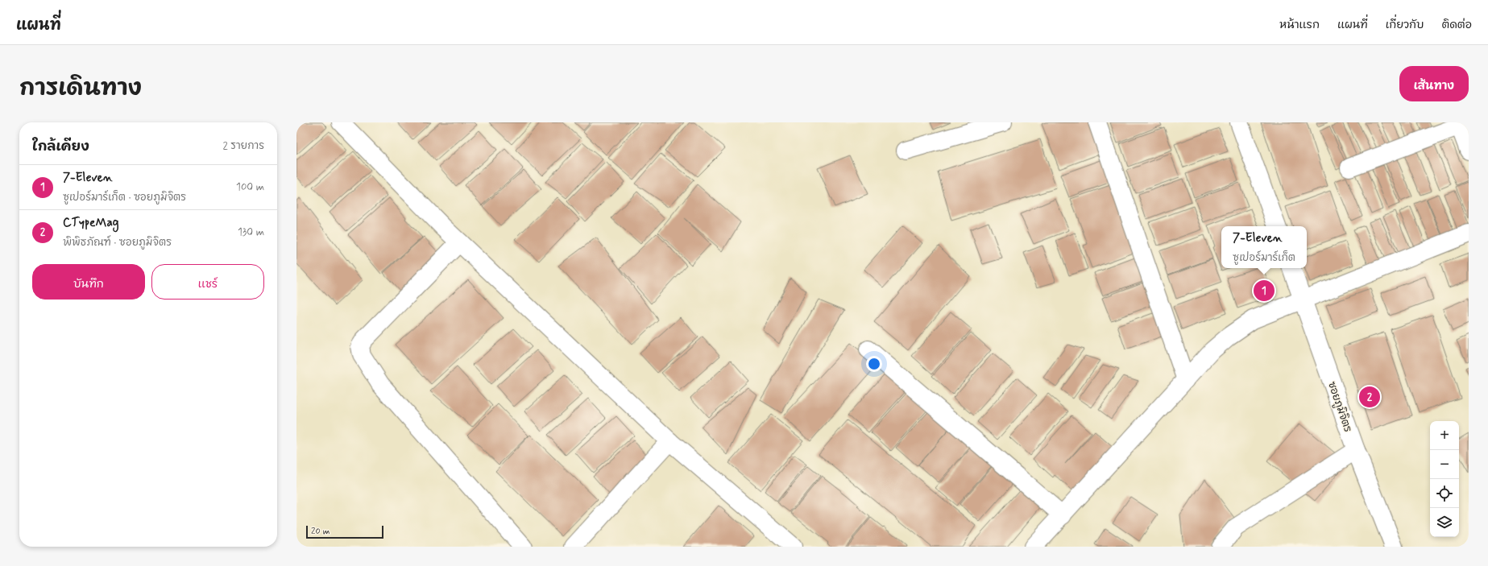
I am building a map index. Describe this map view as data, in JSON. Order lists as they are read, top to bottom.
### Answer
{
  "streets": {
    "street": ["ซอยภูมิจิตร"]
  },
  "scale_bar": "20 m",
  "page": {
    "header": "แผนที่",
    "nav": [
      "หน้าแรก",
      "แผนที่",
      "เกี่ยวกับ",
      "ติดต่อ"
    ],
    "title": "การเดินทาง",
    "buttons": [
      "เส้นทาง",
      ["บันทึก", "แชร์"]
    ],
    "heading": ["ใกล้เคียง", "2 รายการ"],
    "list": [
      {
        "mark": "1",
        "name": "7-Eleven",
        "note": "ซูเปอร์มาร์เก็ต · ซอยภูมิจิตร",
        "value": "100 m"
      },
      {
        "mark": "2",
        "name": "CTypeMag",
        "note": "พิพิธภัณฑ์ · ซอยภูมิจิตร",
        "value": "130 m"
      }
    ],
    "popup": ["7-Eleven", "ซูเปอร์มาร์เก็ต"],
    "pins": ["1", "2"],
    "map_buttons": ["+", "−"],
    "scale": "20 m"
  }
}
